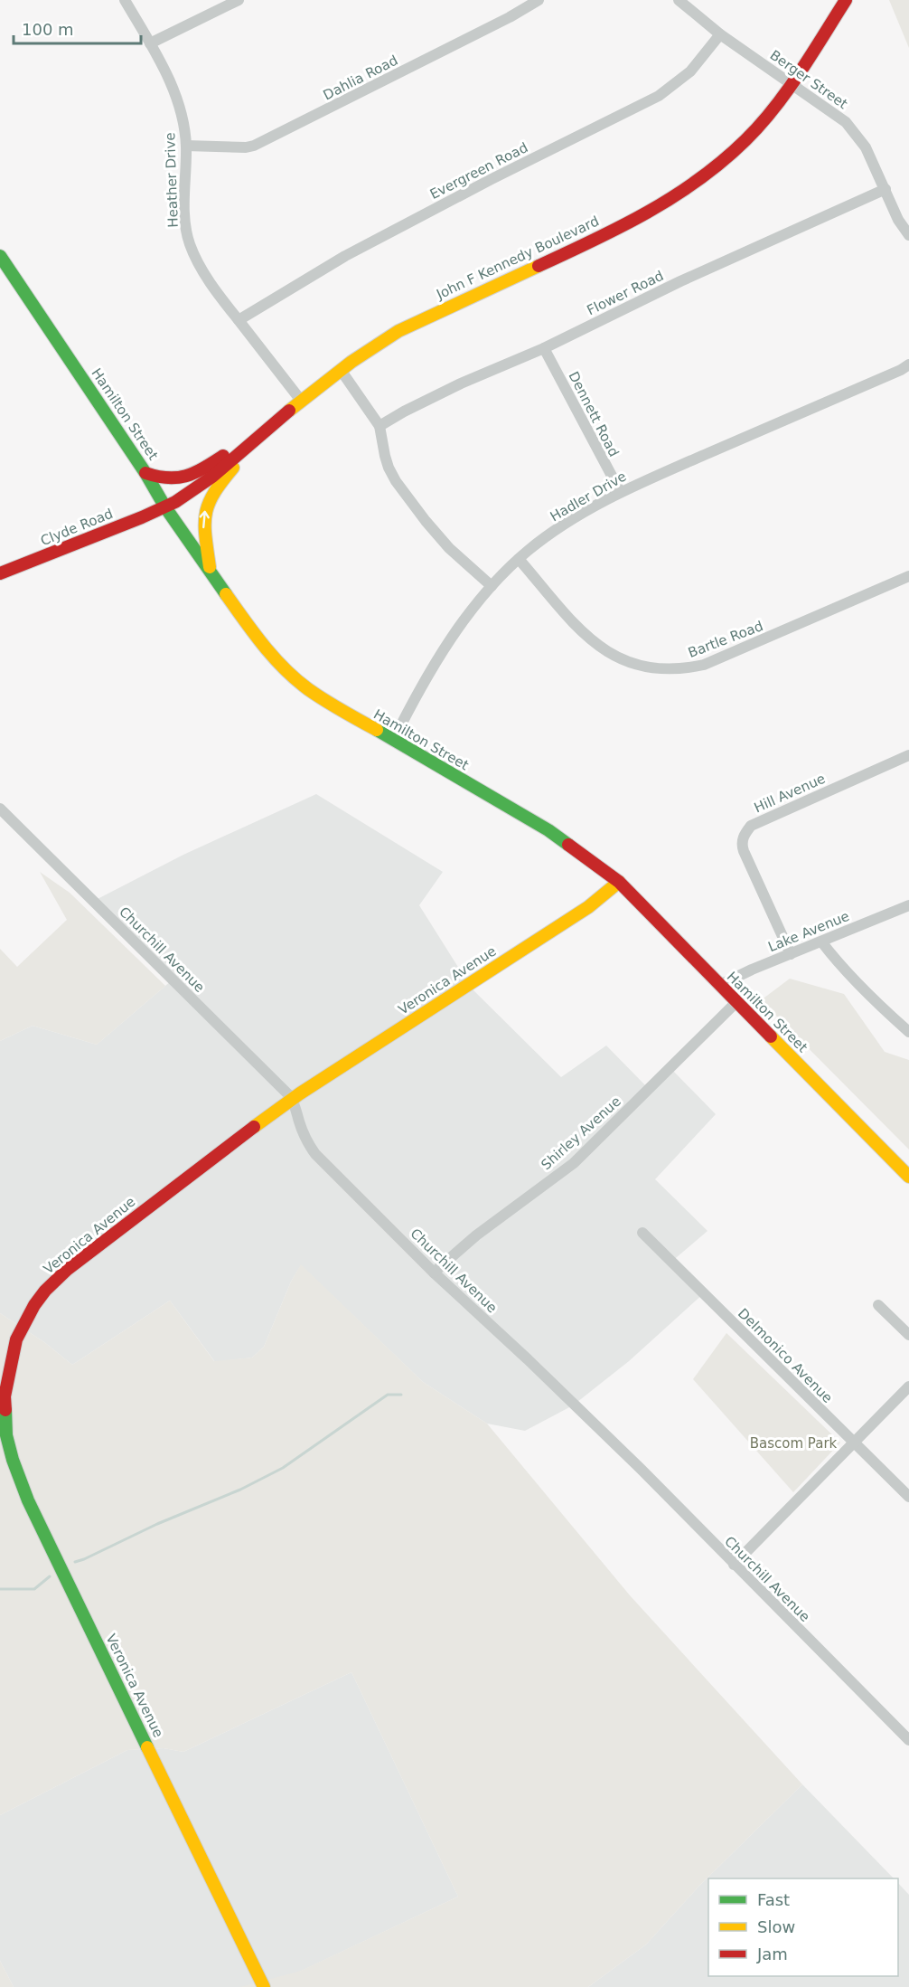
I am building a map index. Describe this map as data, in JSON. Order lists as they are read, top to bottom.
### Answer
{
  "streets": {
    "street": [
      "Dahlia Road",
      "Berger Street",
      "Evergreen Road",
      "Heather Drive",
      "John F Kennedy Boulevard",
      "Flower Road",
      "Hamilton Street",
      "Dennett Road",
      "Hadler Drive",
      "Clyde Road",
      "Bartle Road",
      "Hill Avenue",
      "Lake Avenue",
      "Churchill Avenue",
      "Veronica Avenue",
      "Shirley Avenue",
      "Delmonico Avenue"
    ]
  },
  "crossings": [
    ["Dahlia Road", "Heather Drive"],
    ["Berger Street", "Evergreen Road"],
    ["Berger Street", "John F Kennedy Boulevard"],
    ["Berger Street", "Flower Road"],
    ["Evergreen Road", "Heather Drive"],
    ["Heather Drive", "John F Kennedy Boulevard"],
    ["John F Kennedy Boulevard", "Hamilton Street"],
    ["John F Kennedy Boulevard", "Clyde Road"],
    ["Flower Road", "Dennett Road"],
    ["Hamilton Street", "Hadler Drive"],
    ["Hamilton Street", "Clyde Road"],
    ["Hamilton Street", "Lake Avenue"],
    ["Hamilton Street", "Veronica Avenue"],
    ["Hamilton Street", "Shirley Avenue"],
    ["Dennett Road", "Hadler Drive"],
    ["Hadler Drive", "Bartle Road"],
    ["Hill Avenue", "Lake Avenue"],
    ["Churchill Avenue", "Veronica Avenue"],
    ["Churchill Avenue", "Shirley Avenue"]
  ],
  "parks": ["Bascom Park"],
  "legend": ["Fast", "Slow", "Jam"],
  "scale_bar": "100 m"
}
